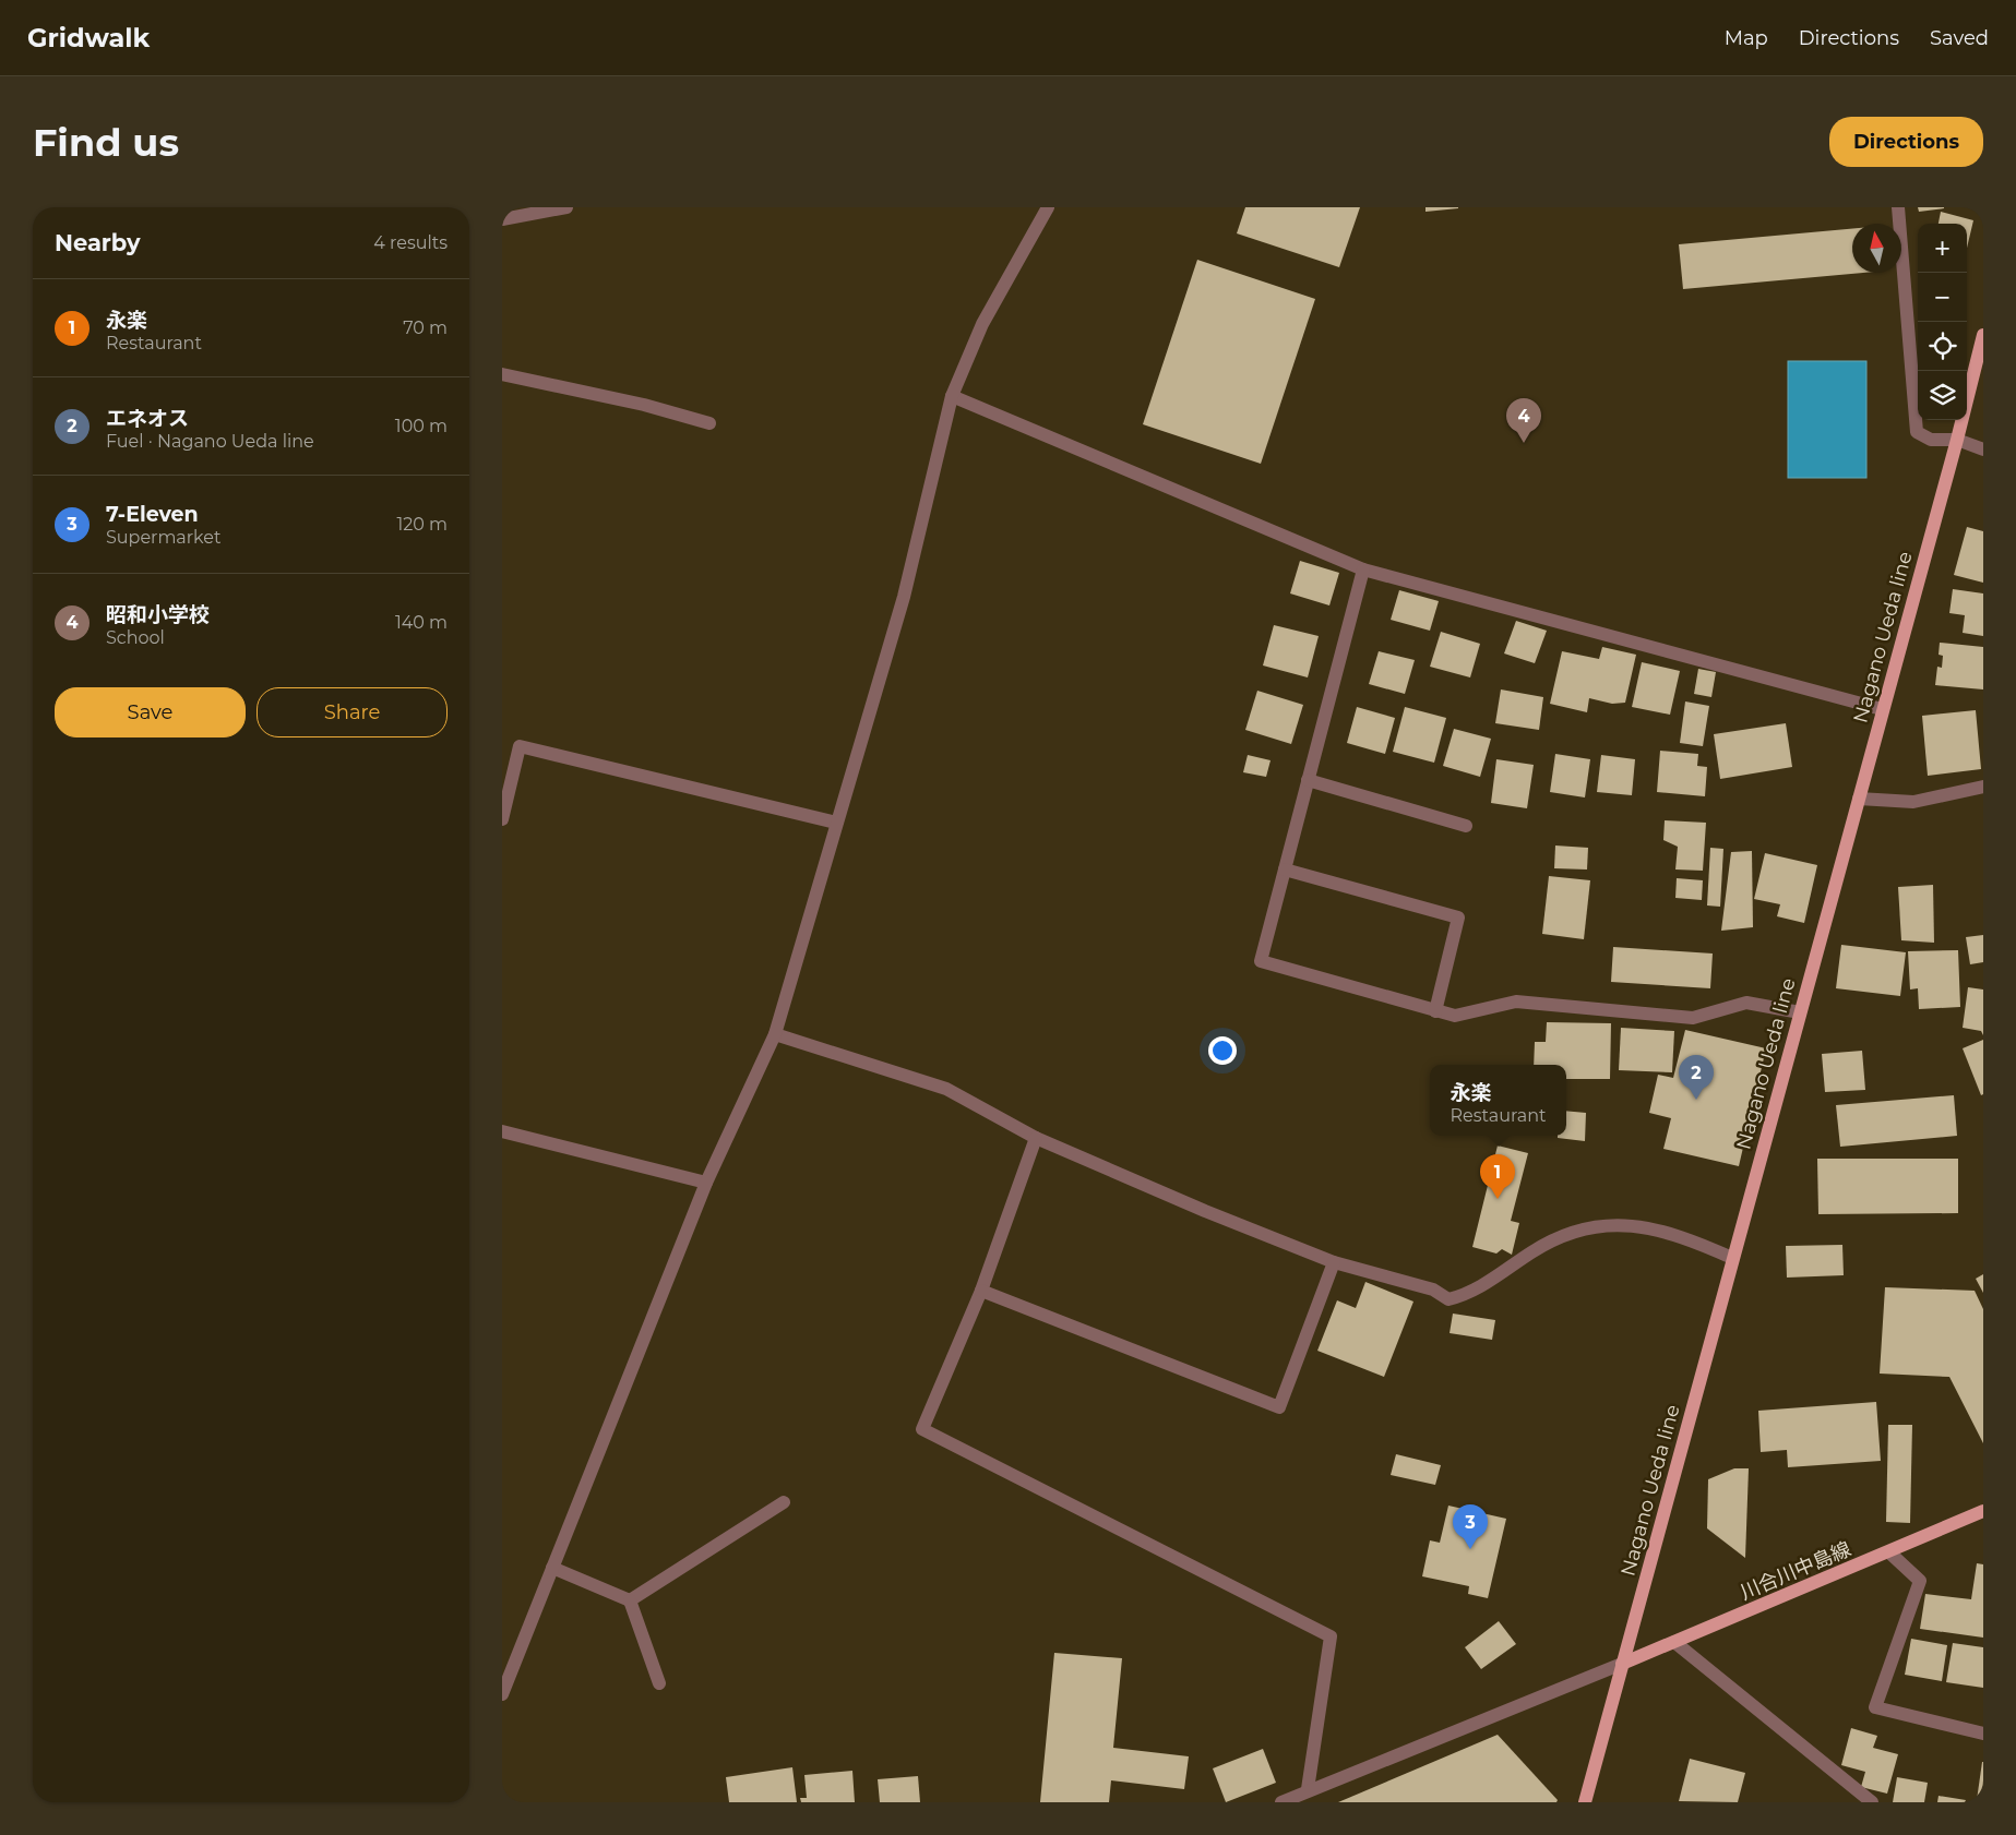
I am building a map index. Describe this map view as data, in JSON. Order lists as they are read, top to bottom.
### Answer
{
  "streets": {
    "main road": ["Nagano Ueda line", "川合川中島線"]
  },
  "crossings": [
    ["Nagano Ueda line", "川合川中島線"]
  ],
  "north": "top",
  "page": {
    "header": "Gridwalk",
    "nav": ["Map", "Directions", "Saved"],
    "buttons": [
      "Directions",
      ["Save", "Share"]
    ],
    "title": "Find us",
    "heading": ["Nearby", "4 results"],
    "map_buttons": ["+", "−"],
    "list": [
      {
        "mark": "1",
        "name": "永楽",
        "note": "Restaurant",
        "value": "70 m"
      },
      {
        "mark": "2",
        "name": "エネオス",
        "note": "Fuel · Nagano Ueda line",
        "value": "100 m"
      },
      {
        "mark": "3",
        "name": "7-Eleven",
        "note": "Supermarket",
        "value": "120 m"
      },
      {
        "mark": "4",
        "name": "昭和小学校",
        "note": "School",
        "value": "140 m"
      }
    ],
    "pins": [
      "4",
      "2",
      "1",
      "3"
    ],
    "popup": ["永楽", "Restaurant"]
  }
}
